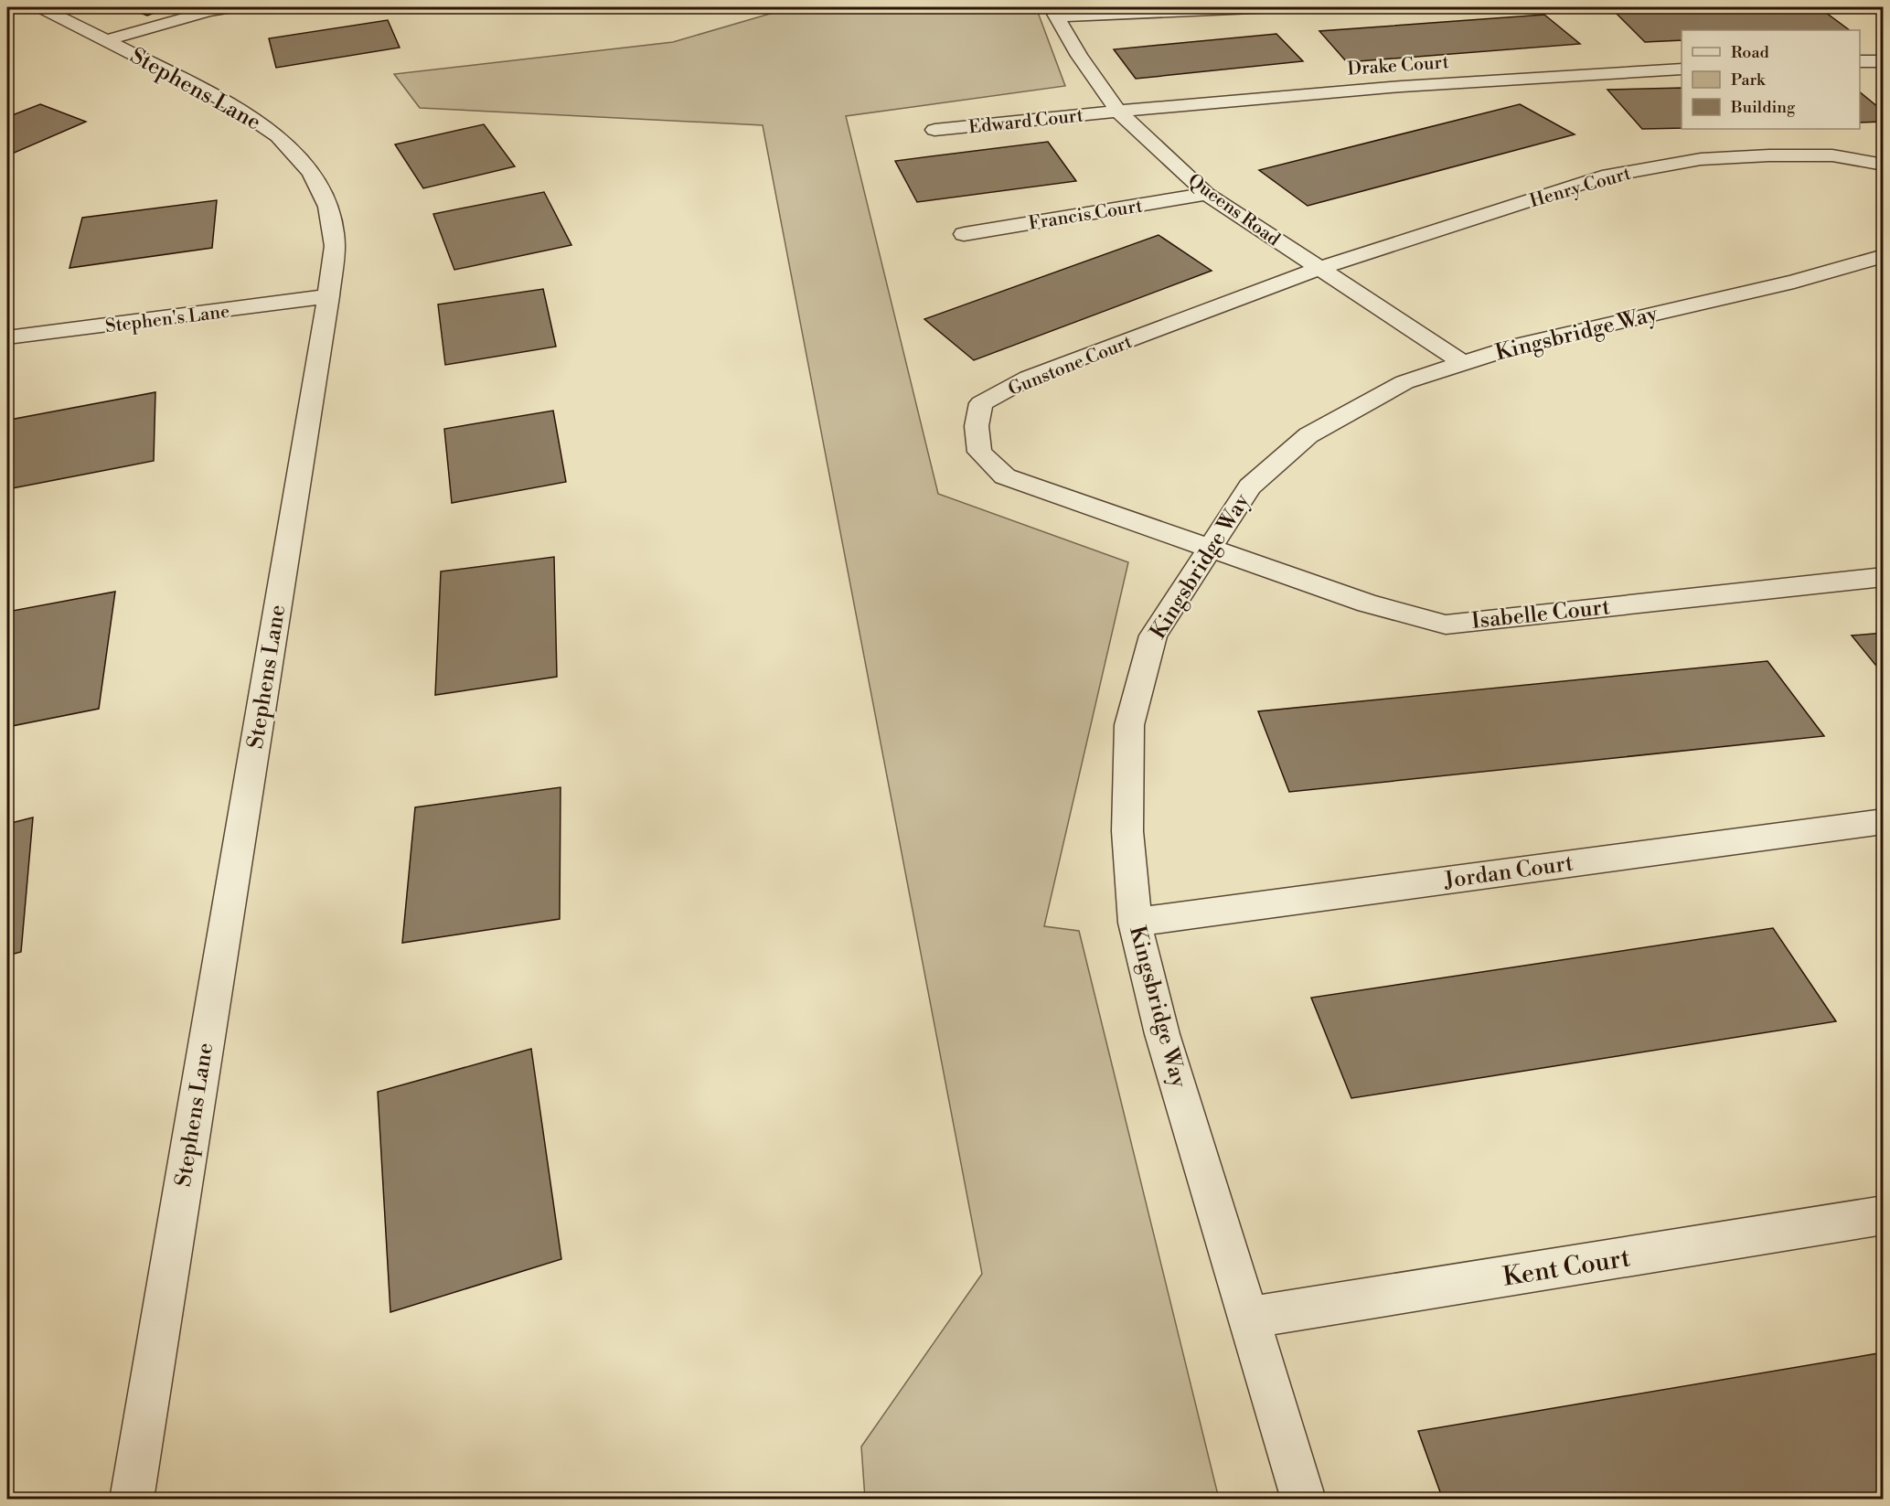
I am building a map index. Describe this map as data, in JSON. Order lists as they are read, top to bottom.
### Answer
{
  "streets": {
    "street": [
      "Drake Court",
      "Stephens Lane",
      "Edward Court",
      "Henry Court",
      "Queens Road",
      "Francis Court",
      "Stephen's Lane",
      "Kingsbridge Way",
      "Gunstone Court",
      "Isabelle Court",
      "Jordan Court",
      "Kent Court"
    ]
  },
  "crossings": [
    ["Drake Court", "Edward Court"],
    ["Drake Court", "Queens Road"],
    ["Stephens Lane", "Stephen's Lane"],
    ["Edward Court", "Queens Road"],
    ["Henry Court", "Queens Road"],
    ["Henry Court", "Gunstone Court"],
    ["Queens Road", "Francis Court"],
    ["Queens Road", "Kingsbridge Way"],
    ["Queens Road", "Gunstone Court"],
    ["Kingsbridge Way", "Gunstone Court"],
    ["Kingsbridge Way", "Isabelle Court"],
    ["Kingsbridge Way", "Jordan Court"],
    ["Kingsbridge Way", "Kent Court"],
    ["Gunstone Court", "Isabelle Court"]
  ],
  "legend": ["Road", "Park", "Building"]
}
